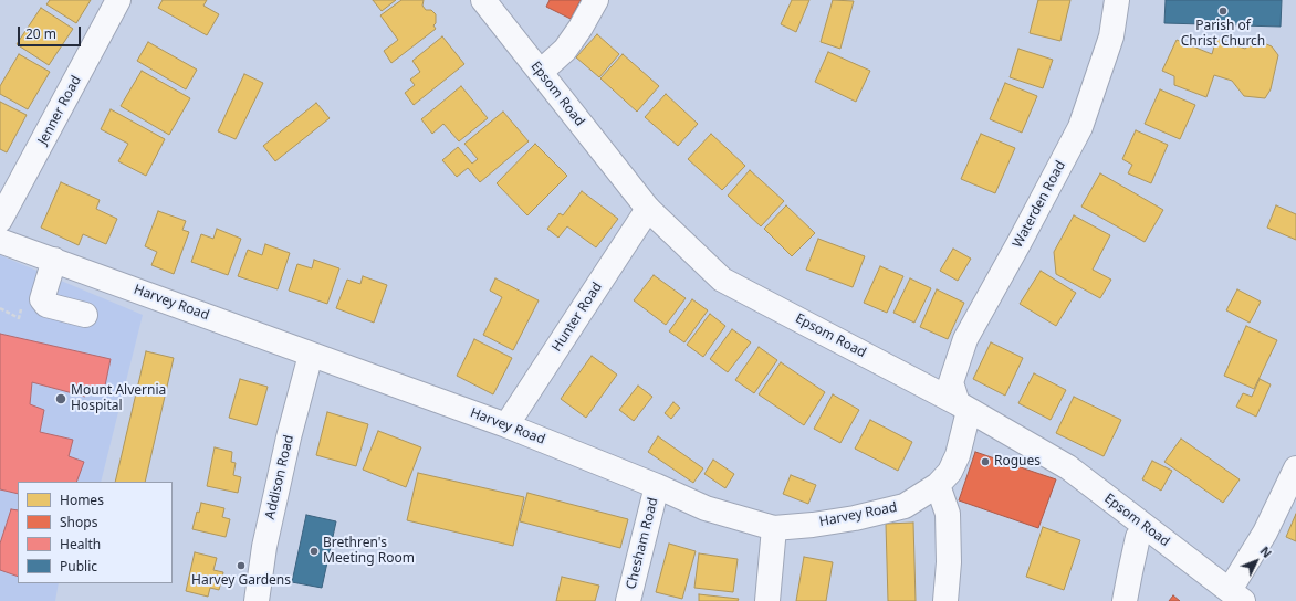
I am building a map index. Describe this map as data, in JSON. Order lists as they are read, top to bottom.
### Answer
{
  "streets": {
    "street": [
      "Epsom Road",
      "Jenner Road",
      "Waterden Road",
      "Harvey Road",
      "Hunter Road",
      "Addison Road",
      "Chesham Road"
    ]
  },
  "crossings": [
    ["Epsom Road", "Waterden Road"],
    ["Epsom Road", "Harvey Road"],
    ["Epsom Road", "Hunter Road"],
    ["Waterden Road", "Harvey Road"],
    ["Harvey Road", "Hunter Road"],
    ["Harvey Road", "Addison Road"],
    ["Harvey Road", "Chesham Road"]
  ],
  "places": [
    "Parish of Christ Church",
    "Mount Alvernia Hospital",
    "Rogues",
    "Brethren's Meeting Room",
    "Harvey Gardens"
  ],
  "legend": [
    "Homes",
    "Shops",
    "Health",
    "Public"
  ],
  "scale_bar": "20 m",
  "north": "top right"
}
